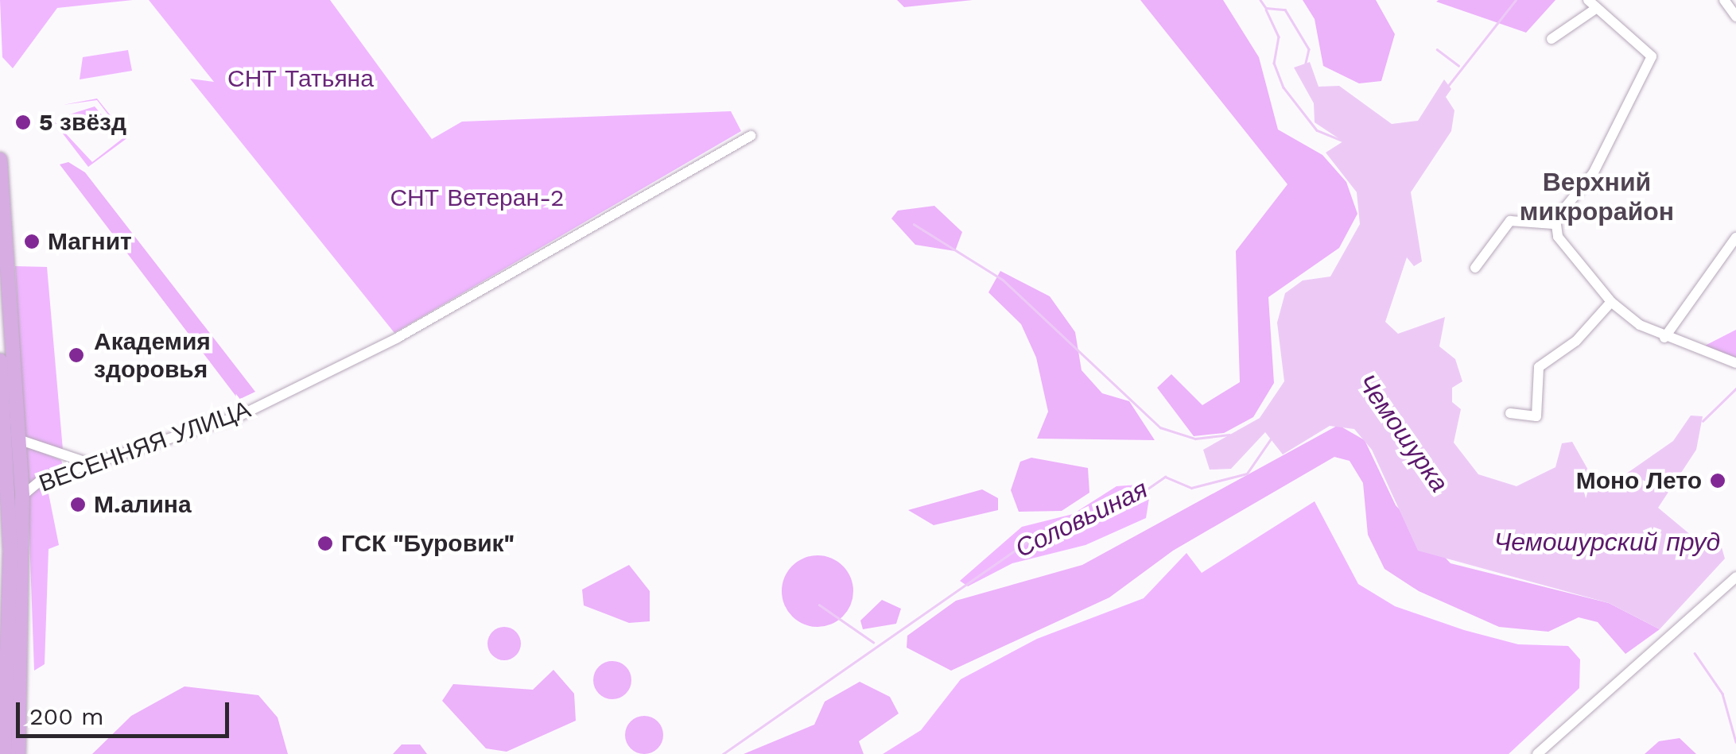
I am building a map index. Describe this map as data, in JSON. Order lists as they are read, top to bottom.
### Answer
{
  "streets": {
    "street": ["ВЕСЕННЯЯ УЛИЦА"]
  },
  "districts": ["Верхний микрорайон"],
  "water": ["Чемошурка", "Соловьиная", "Чемошурский пруд"],
  "parks": ["СНТ Татьяна", "СНТ Ветеран-2"],
  "places": [
    "5 звёзд",
    "Магнит",
    "Академия здоровья",
    "Моно Лето",
    "М.алина",
    "ГСК \"Буровик\""
  ],
  "scale_bar": "200 m"
}
